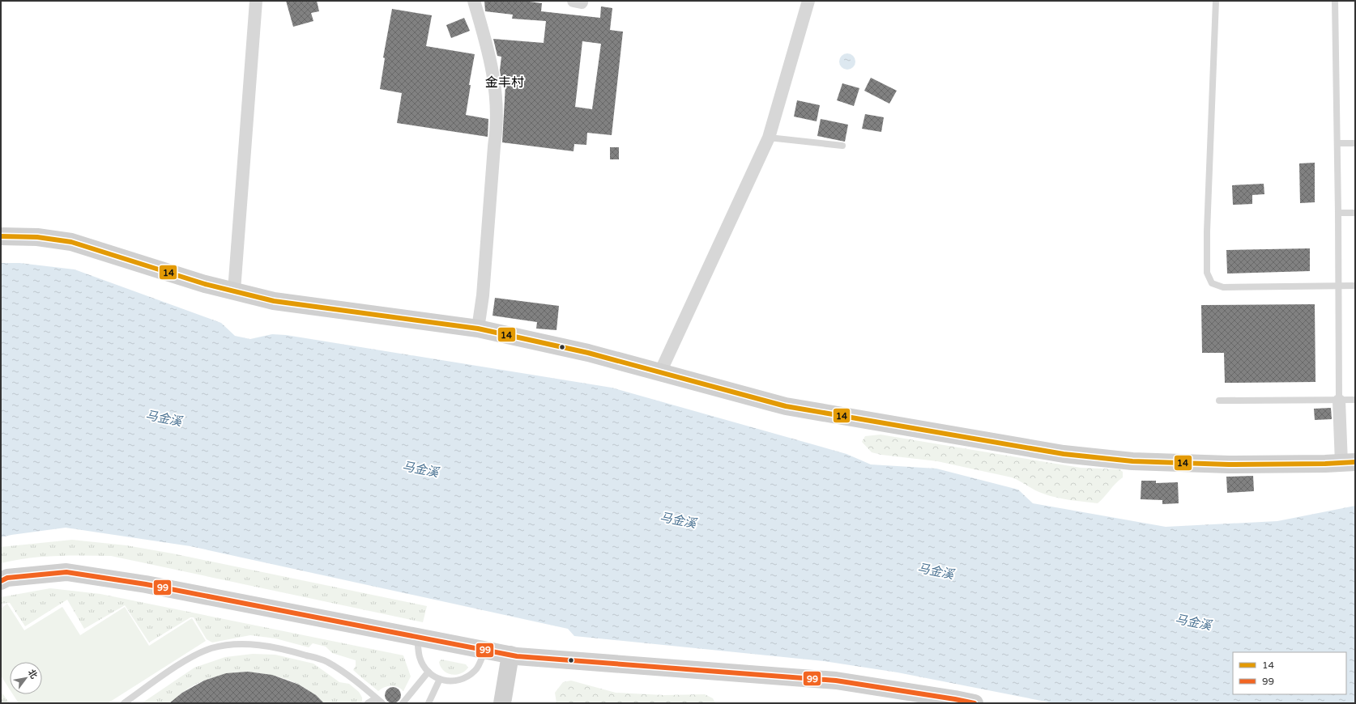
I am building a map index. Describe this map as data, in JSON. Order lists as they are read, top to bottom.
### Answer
{
  "districts": ["金丰村"],
  "water": ["马金溪"],
  "lines": ["transit line 14", "transit line 99"],
  "legend": ["14", "99"],
  "north": "top right"
}
